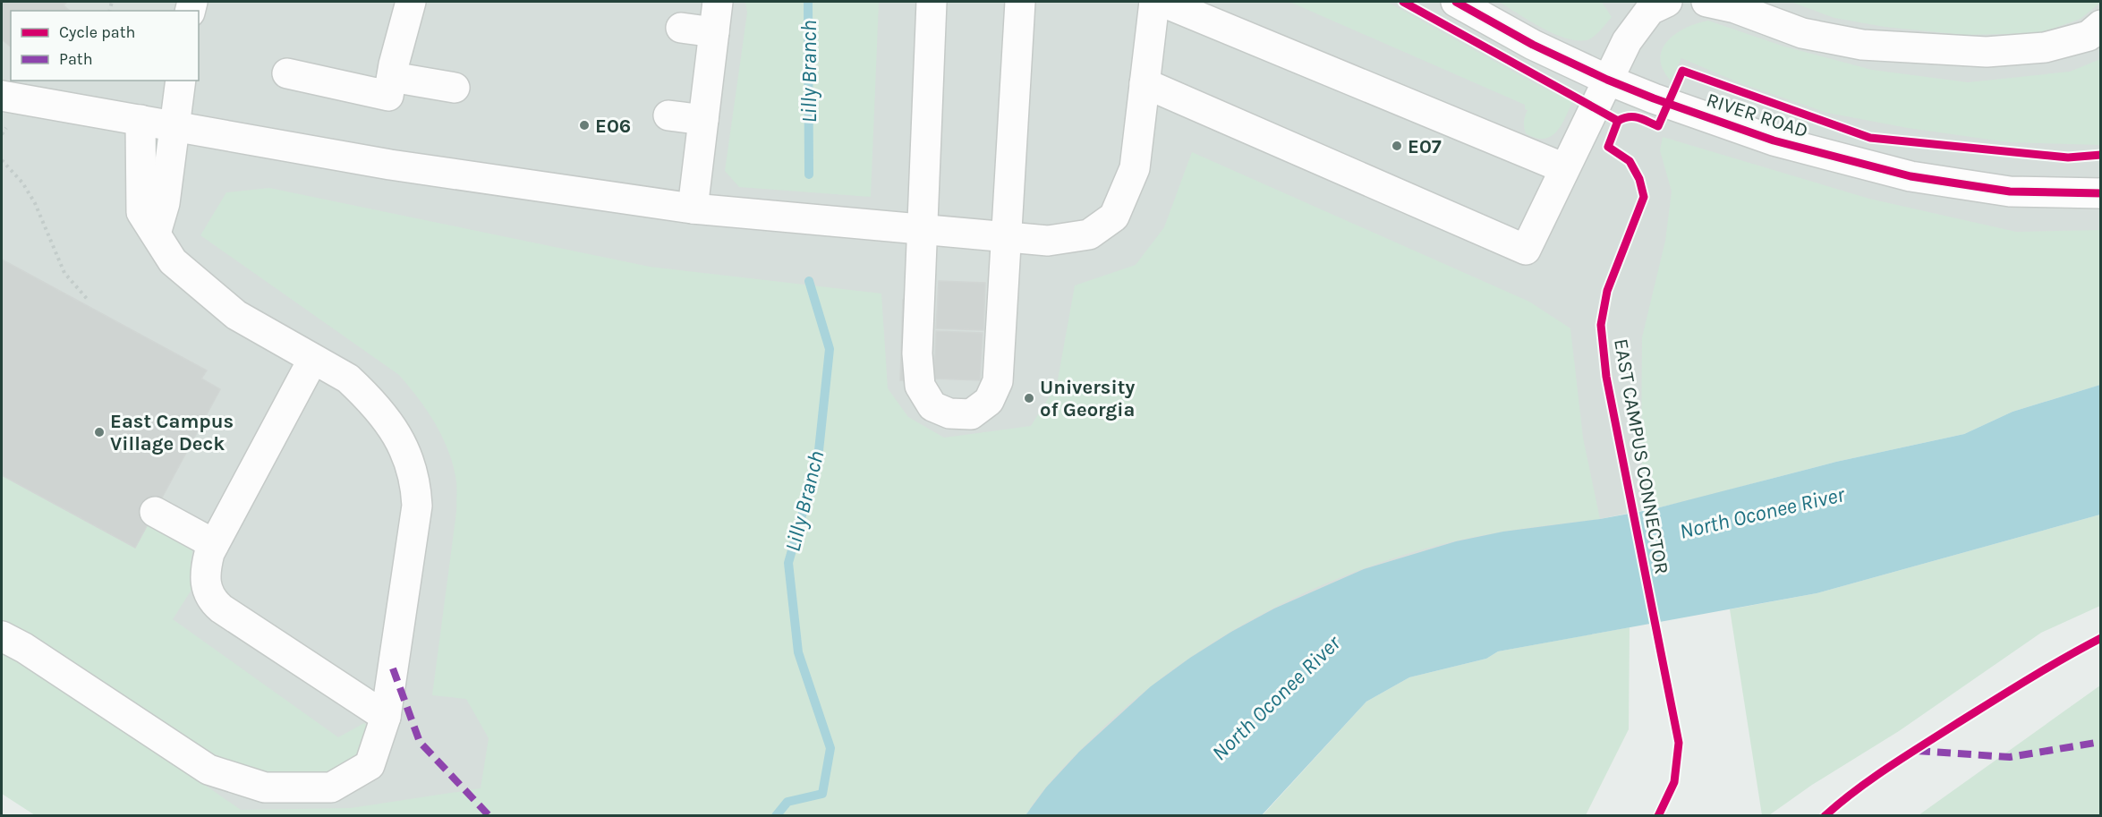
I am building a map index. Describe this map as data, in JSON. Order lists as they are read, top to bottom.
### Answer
{
  "streets": {
    "street": ["RIVER ROAD"],
    "cycle path": ["EAST CAMPUS CONNECTOR"]
  },
  "water": ["Lilly Branch", "North Oconee River"],
  "places": [
    "E06",
    "E07",
    "University of Georgia",
    "East Campus Village Deck"
  ],
  "legend": ["Cycle path", "Path"]
}
